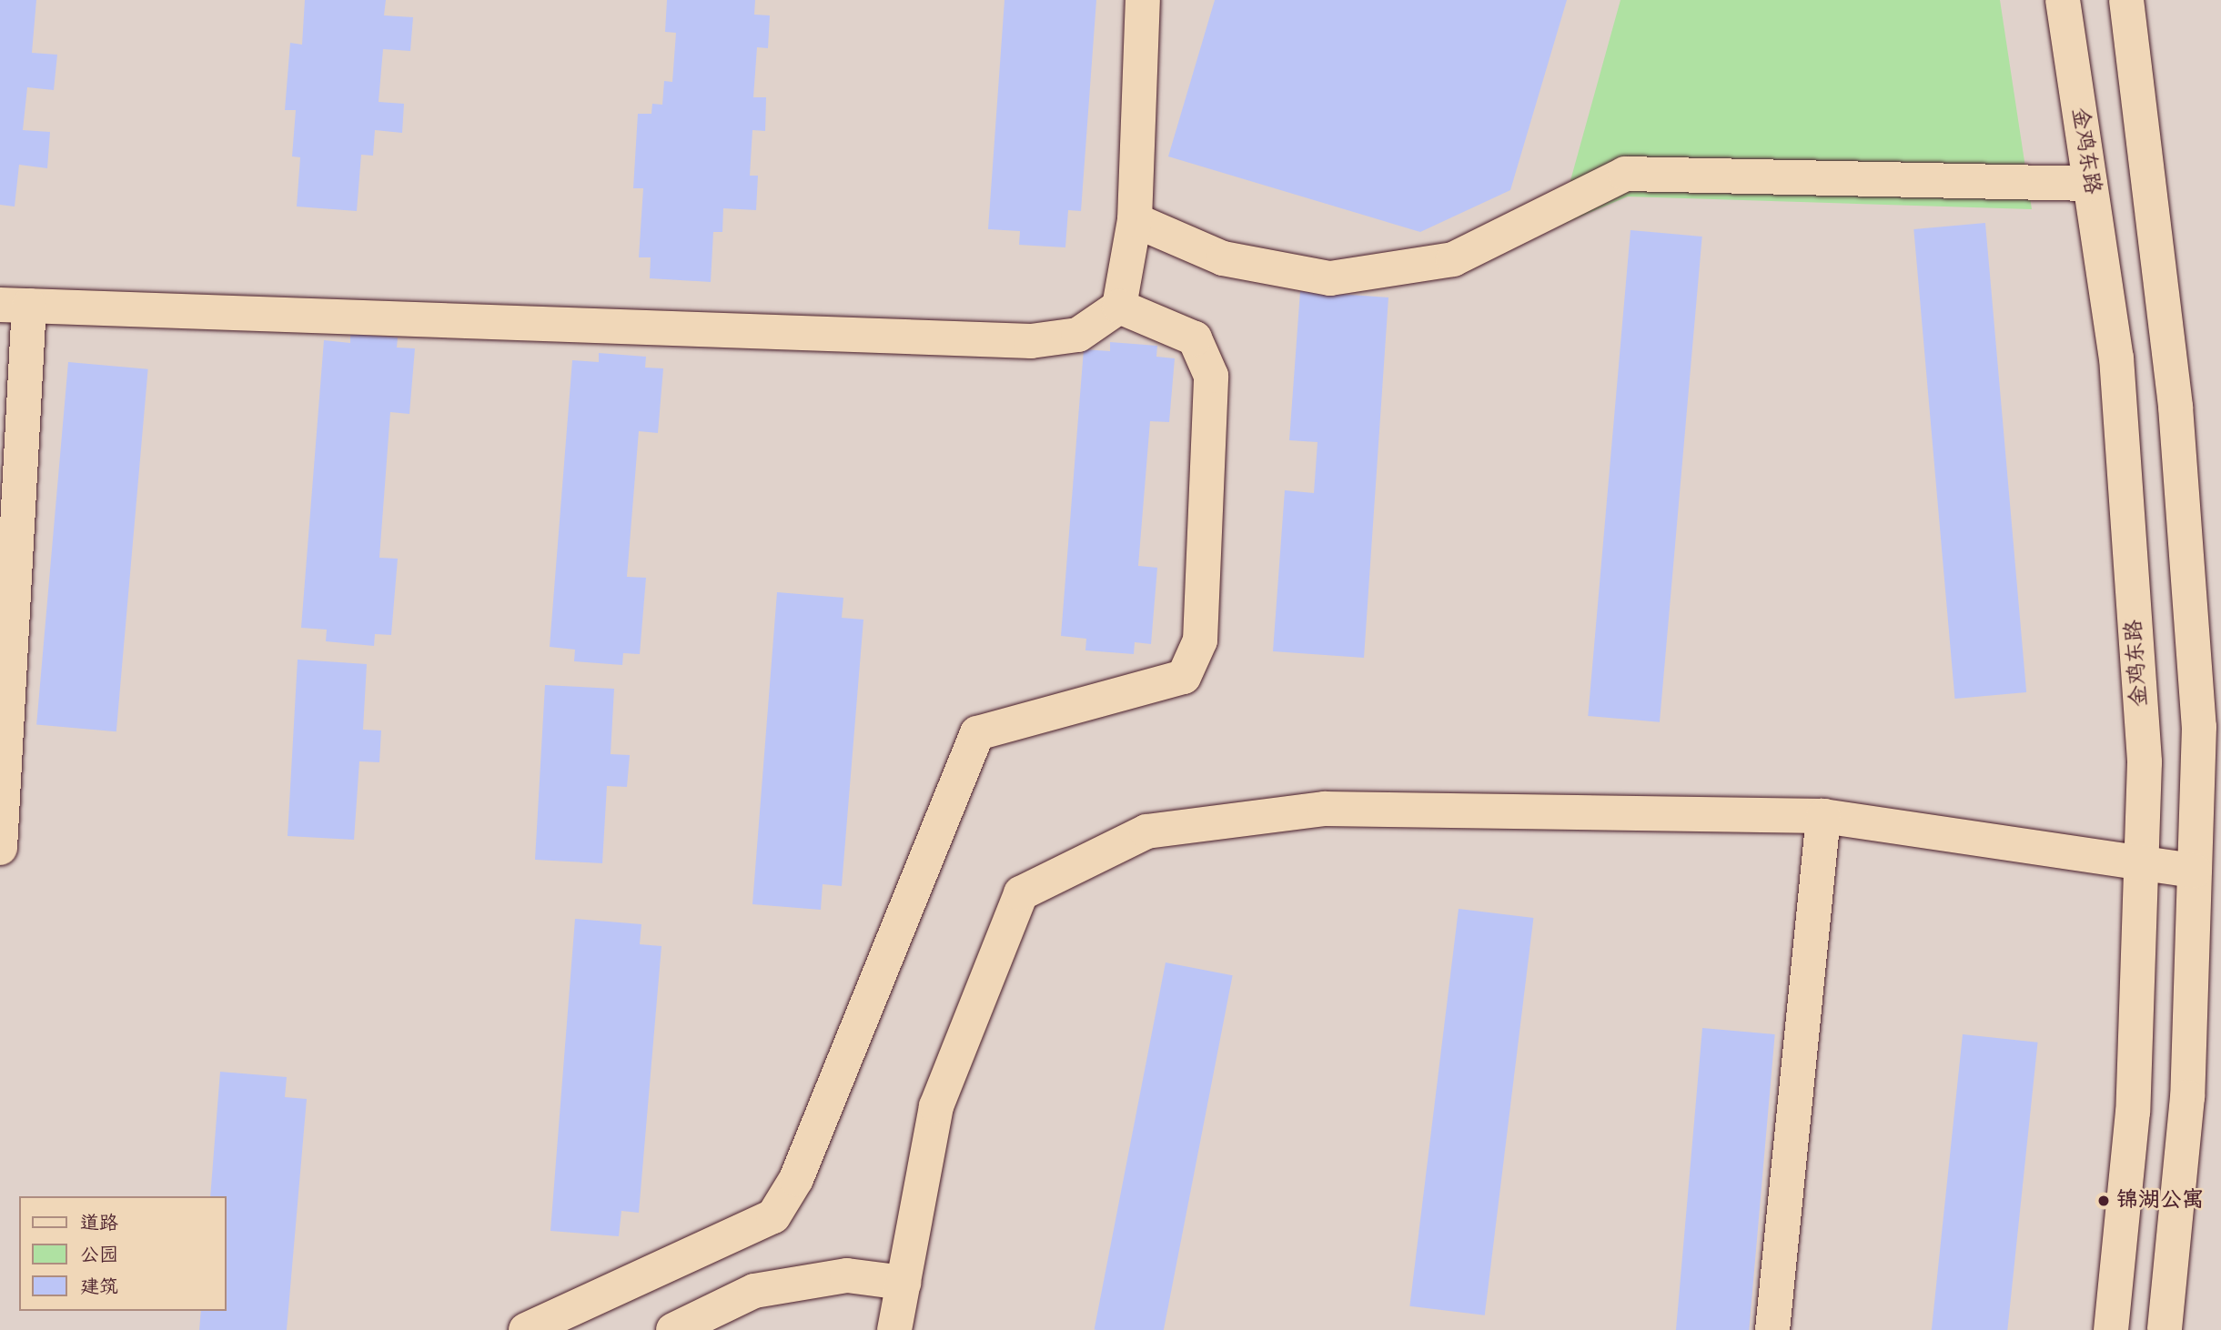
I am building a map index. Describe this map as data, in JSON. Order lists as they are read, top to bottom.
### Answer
{
  "streets": {
    "street": ["金鸡东路"]
  },
  "places": ["锦湖公寓"],
  "legend": ["道路", "公园", "建筑"]
}
